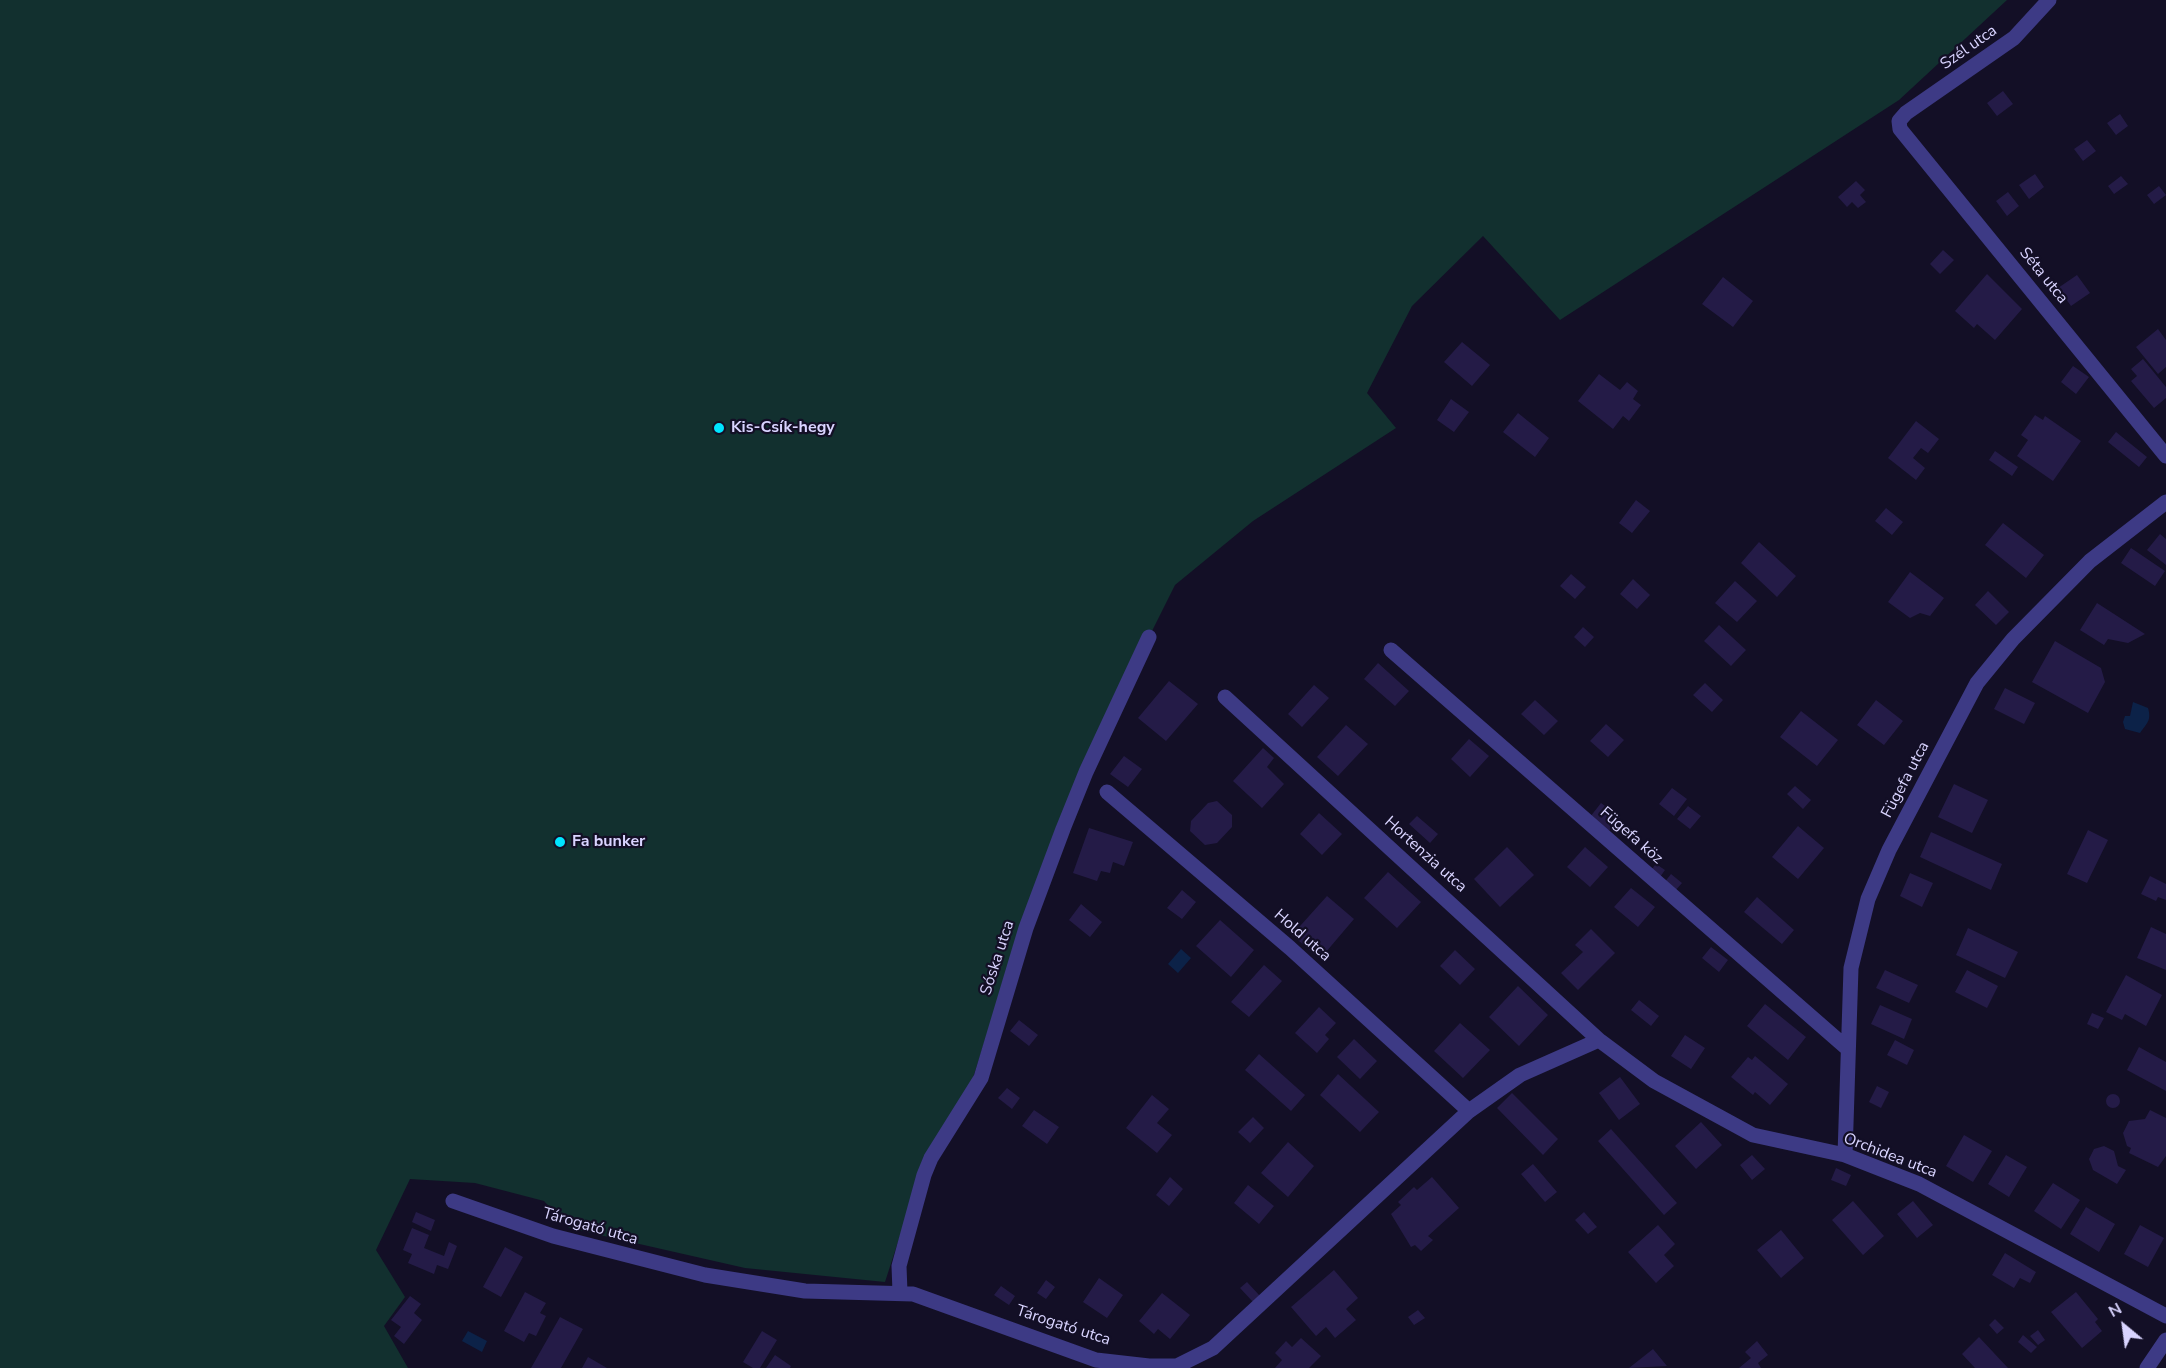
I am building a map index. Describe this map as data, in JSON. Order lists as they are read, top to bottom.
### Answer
{
  "streets": {
    "street": [
      "Szél utca",
      "Séta utca",
      "Fügefa utca",
      "Fügefa köz",
      "Hortenzia utca",
      "Hold utca",
      "Sóska utca",
      "Orchidea utca",
      "Tárogató utca"
    ]
  },
  "crossings": [
    ["Szél utca", "Séta utca"],
    ["Fügefa utca", "Fügefa köz"],
    ["Fügefa utca", "Orchidea utca"],
    ["Hortenzia utca", "Orchidea utca"],
    ["Hortenzia utca", "Tárogató utca"],
    ["Hold utca", "Tárogató utca"],
    ["Sóska utca", "Tárogató utca"],
    ["Orchidea utca", "Tárogató utca"]
  ],
  "places": ["Kis-Csík-hegy", "Fa bunker"],
  "north": "top left"
}
